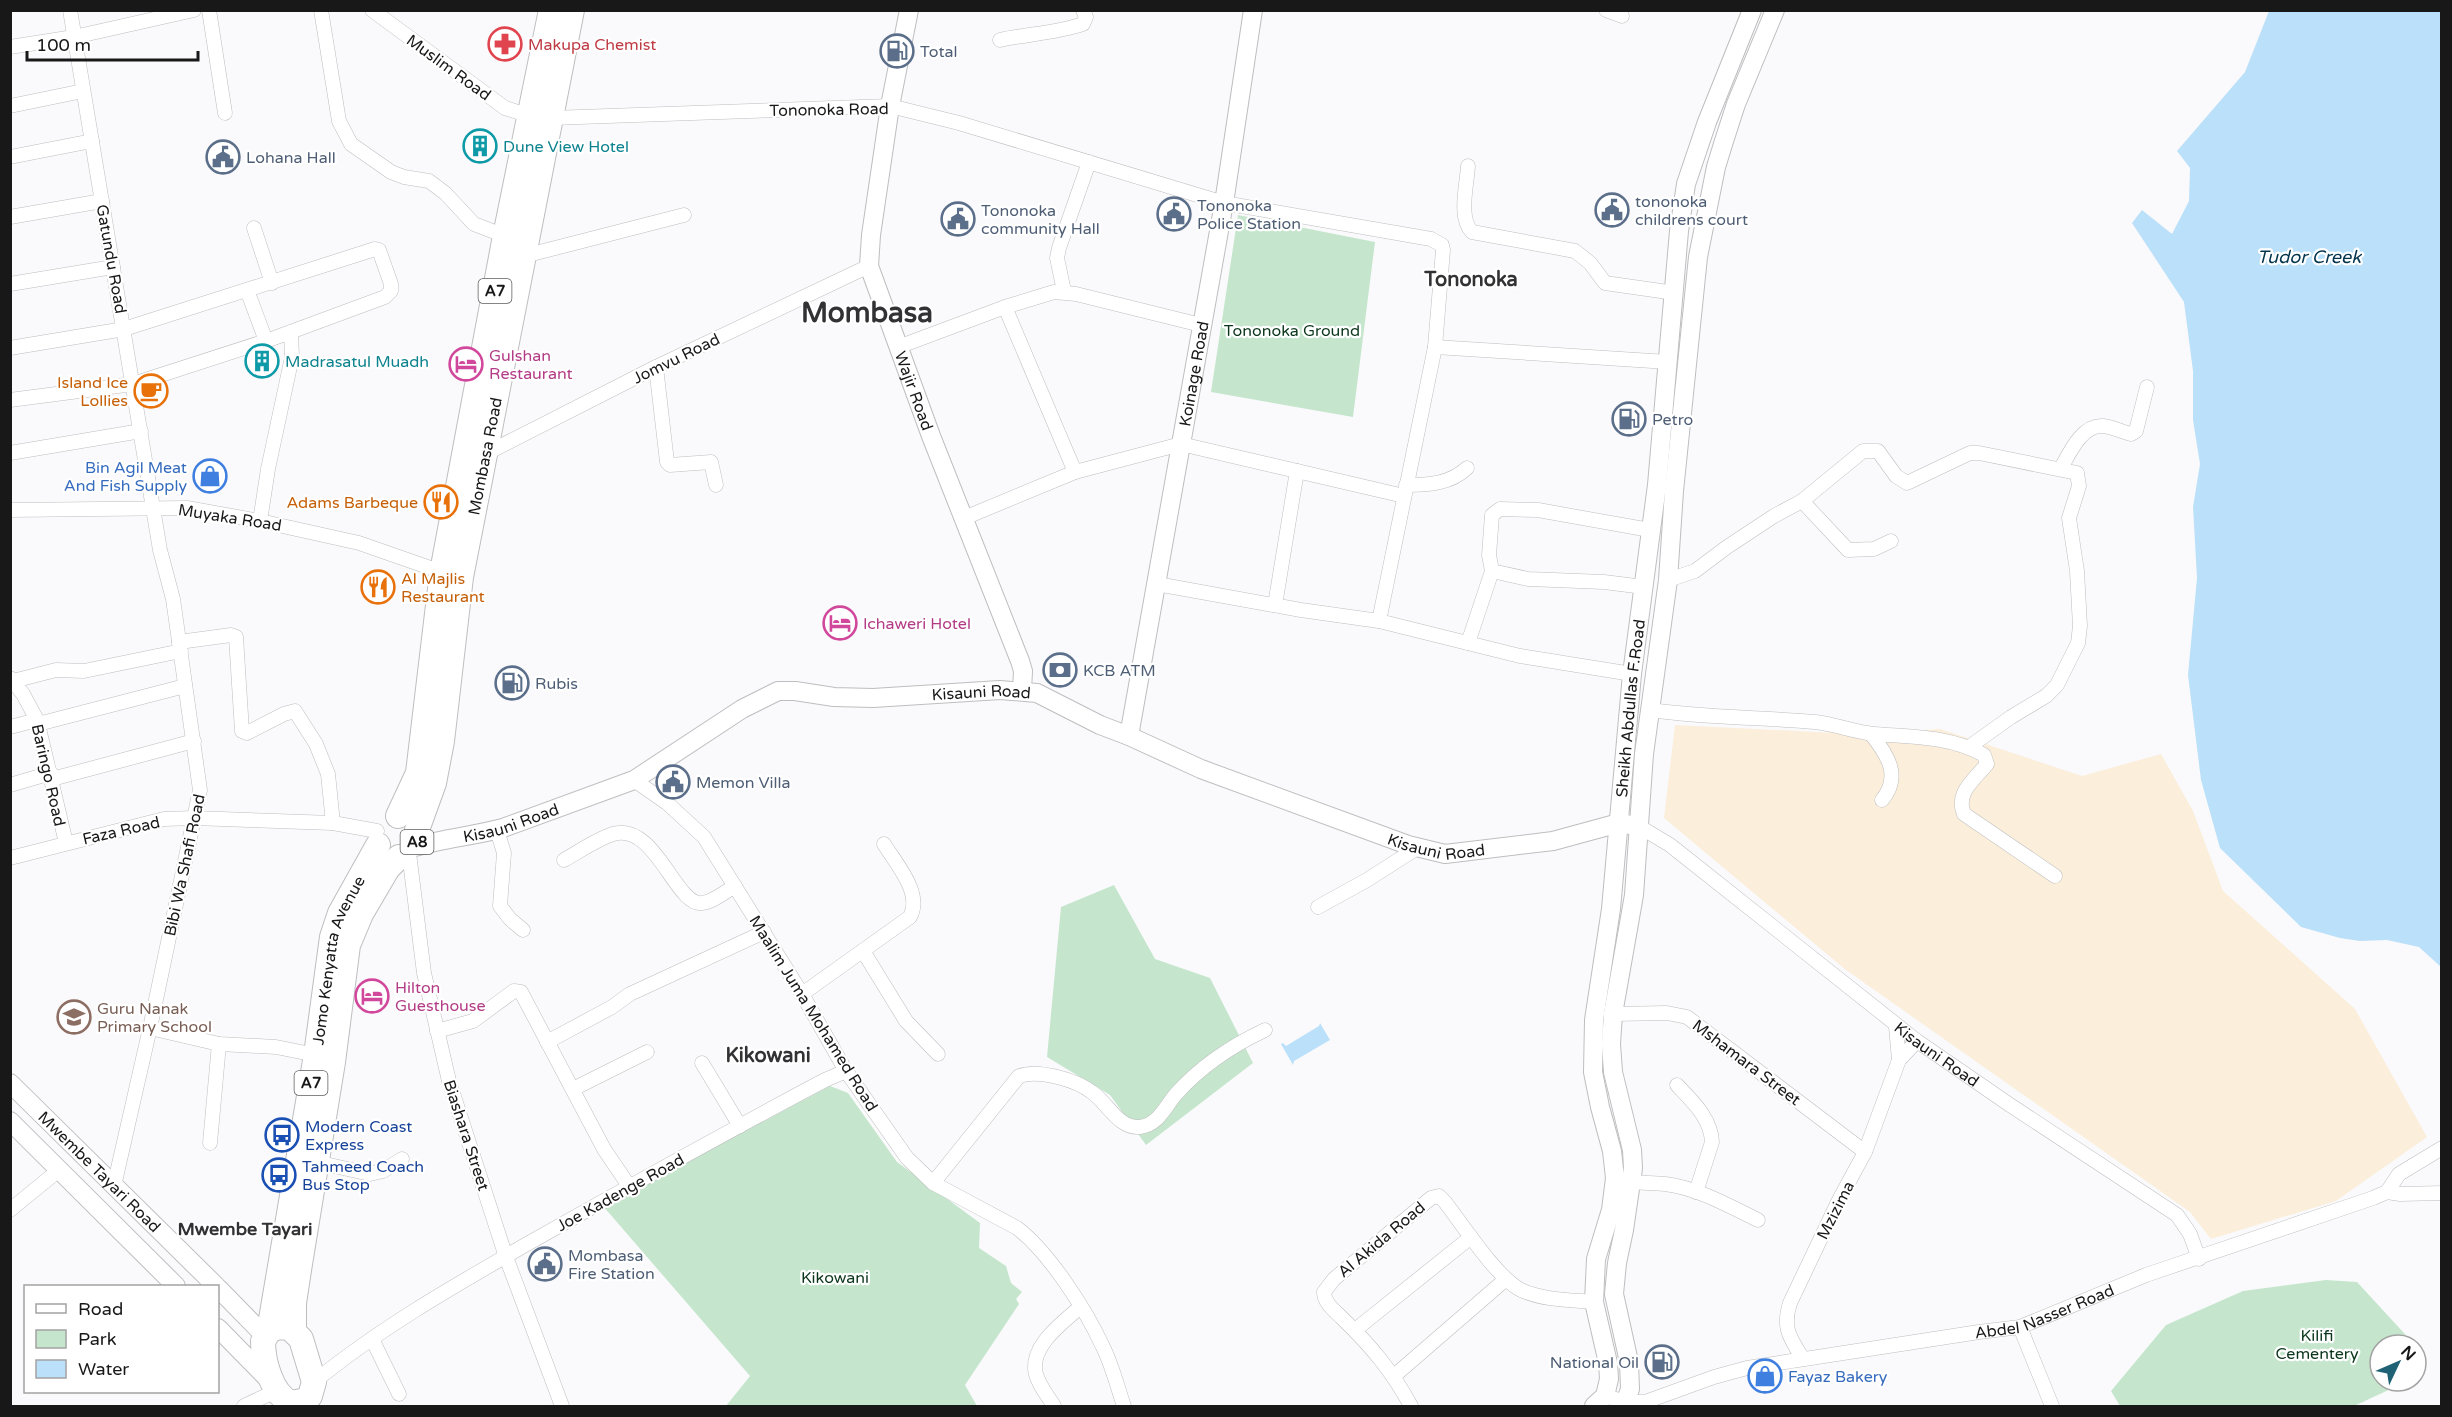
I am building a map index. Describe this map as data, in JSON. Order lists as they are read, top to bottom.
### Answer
{
  "streets": {
    "highway": ["A7", "Mombasa Road", "Jomo Kenyatta Avenue"],
    "street": [
      "Muslim Road",
      "Tononoka Road",
      "Gatundu Road",
      "Jomvu Road",
      "Koinage Road",
      "Wajir Road",
      "Muyaka Road",
      "Kisauni Road",
      "Sheikh Abdullas F.Road",
      "Baringo Road",
      "Faza Road",
      "Bibi Wa Shafi Road",
      "Maalim Juma Mohamed Road",
      "Mshamara Street",
      "Biashara Street",
      "Mwembe Tayari Road",
      "Joe Kadenge Road",
      "Mzizima",
      "Al Akida Road",
      "Abdel Nasser Road"
    ]
  },
  "crossings": [
    ["Muslim Road", "Tononoka Road"],
    ["Muslim Road", "Mombasa Road"],
    ["Tononoka Road", "Koinage Road"],
    ["Tononoka Road", "Wajir Road"],
    ["Tononoka Road", "Mombasa Road"],
    ["Gatundu Road", "Muyaka Road"],
    ["Gatundu Road", "Bibi Wa Shafi Road"],
    ["Jomvu Road", "Wajir Road"],
    ["Jomvu Road", "Mombasa Road"],
    ["Koinage Road", "Kisauni Road"],
    ["Wajir Road", "Kisauni Road"],
    ["Mombasa Road", "Muyaka Road"],
    ["Mombasa Road", "Kisauni Road"],
    ["Mombasa Road", "Faza Road"],
    ["Mombasa Road", "Jomo Kenyatta Avenue"],
    ["Mombasa Road", "Biashara Street"],
    ["Muyaka Road", "Bibi Wa Shafi Road"],
    ["Kisauni Road", "Sheikh Abdullas F.Road"],
    ["Kisauni Road", "Faza Road"],
    ["Kisauni Road", "Jomo Kenyatta Avenue"],
    ["Kisauni Road", "Maalim Juma Mohamed Road"],
    ["Kisauni Road", "Biashara Street"],
    ["Kisauni Road", "Abdel Nasser Road"],
    ["Sheikh Abdullas F.Road", "Mshamara Street"],
    ["Sheikh Abdullas F.Road", "Abdel Nasser Road"],
    ["Baringo Road", "Faza Road"],
    ["Faza Road", "Bibi Wa Shafi Road"],
    ["Faza Road", "Jomo Kenyatta Avenue"],
    ["Faza Road", "Biashara Street"],
    ["Bibi Wa Shafi Road", "Mwembe Tayari Road"],
    ["Jomo Kenyatta Avenue", "Biashara Street"],
    ["Jomo Kenyatta Avenue", "Mwembe Tayari Road"],
    ["Maalim Juma Mohamed Road", "Joe Kadenge Road"],
    ["Mshamara Street", "Mzizima"],
    ["Biashara Street", "Joe Kadenge Road"],
    ["Mzizima", "Abdel Nasser Road"]
  ],
  "districts": [
    "Tononoka",
    "Mombasa",
    "Kikowani",
    "Mwembe Tayari"
  ],
  "water": ["Tudor Creek"],
  "parks": ["Tononoka Ground", "Kikowani", "Kilifi Cementery"],
  "places": {
    "pharmacy": ["Makupa Chemist"],
    "fuel station": [
      "Total",
      "Petro",
      "Rubis",
      "National Oil"
    ],
    "building": ["Dune View Hotel", "Madrasatul Muadh"],
    "public building": [
      "Lohana Hall",
      "tononoka childrens court",
      "Tononoka Police Station",
      "Tononoka community Hall",
      "Memon Villa",
      "Mombasa Fire Station"
    ],
    "hotel": ["Gulshan Restaurant", "Ichaweri Hotel", "Hilton Guesthouse"],
    "cafe": ["Island Ice Lollies"],
    "shop": ["Bin Agil Meat And Fish Supply", "Fayaz Bakery"],
    "restaurant": ["Adams Barbeque", "Al Majlis Restaurant"],
    "bank": ["KCB ATM"],
    "school or university": ["Guru Nanak Primary School"],
    "bus stop": ["Modern Coast Express", "Tahmeed Coach Bus Stop"]
  },
  "legend": ["Road", "Park", "Water"],
  "scale_bar": "100 m",
  "north": "top right"
}
